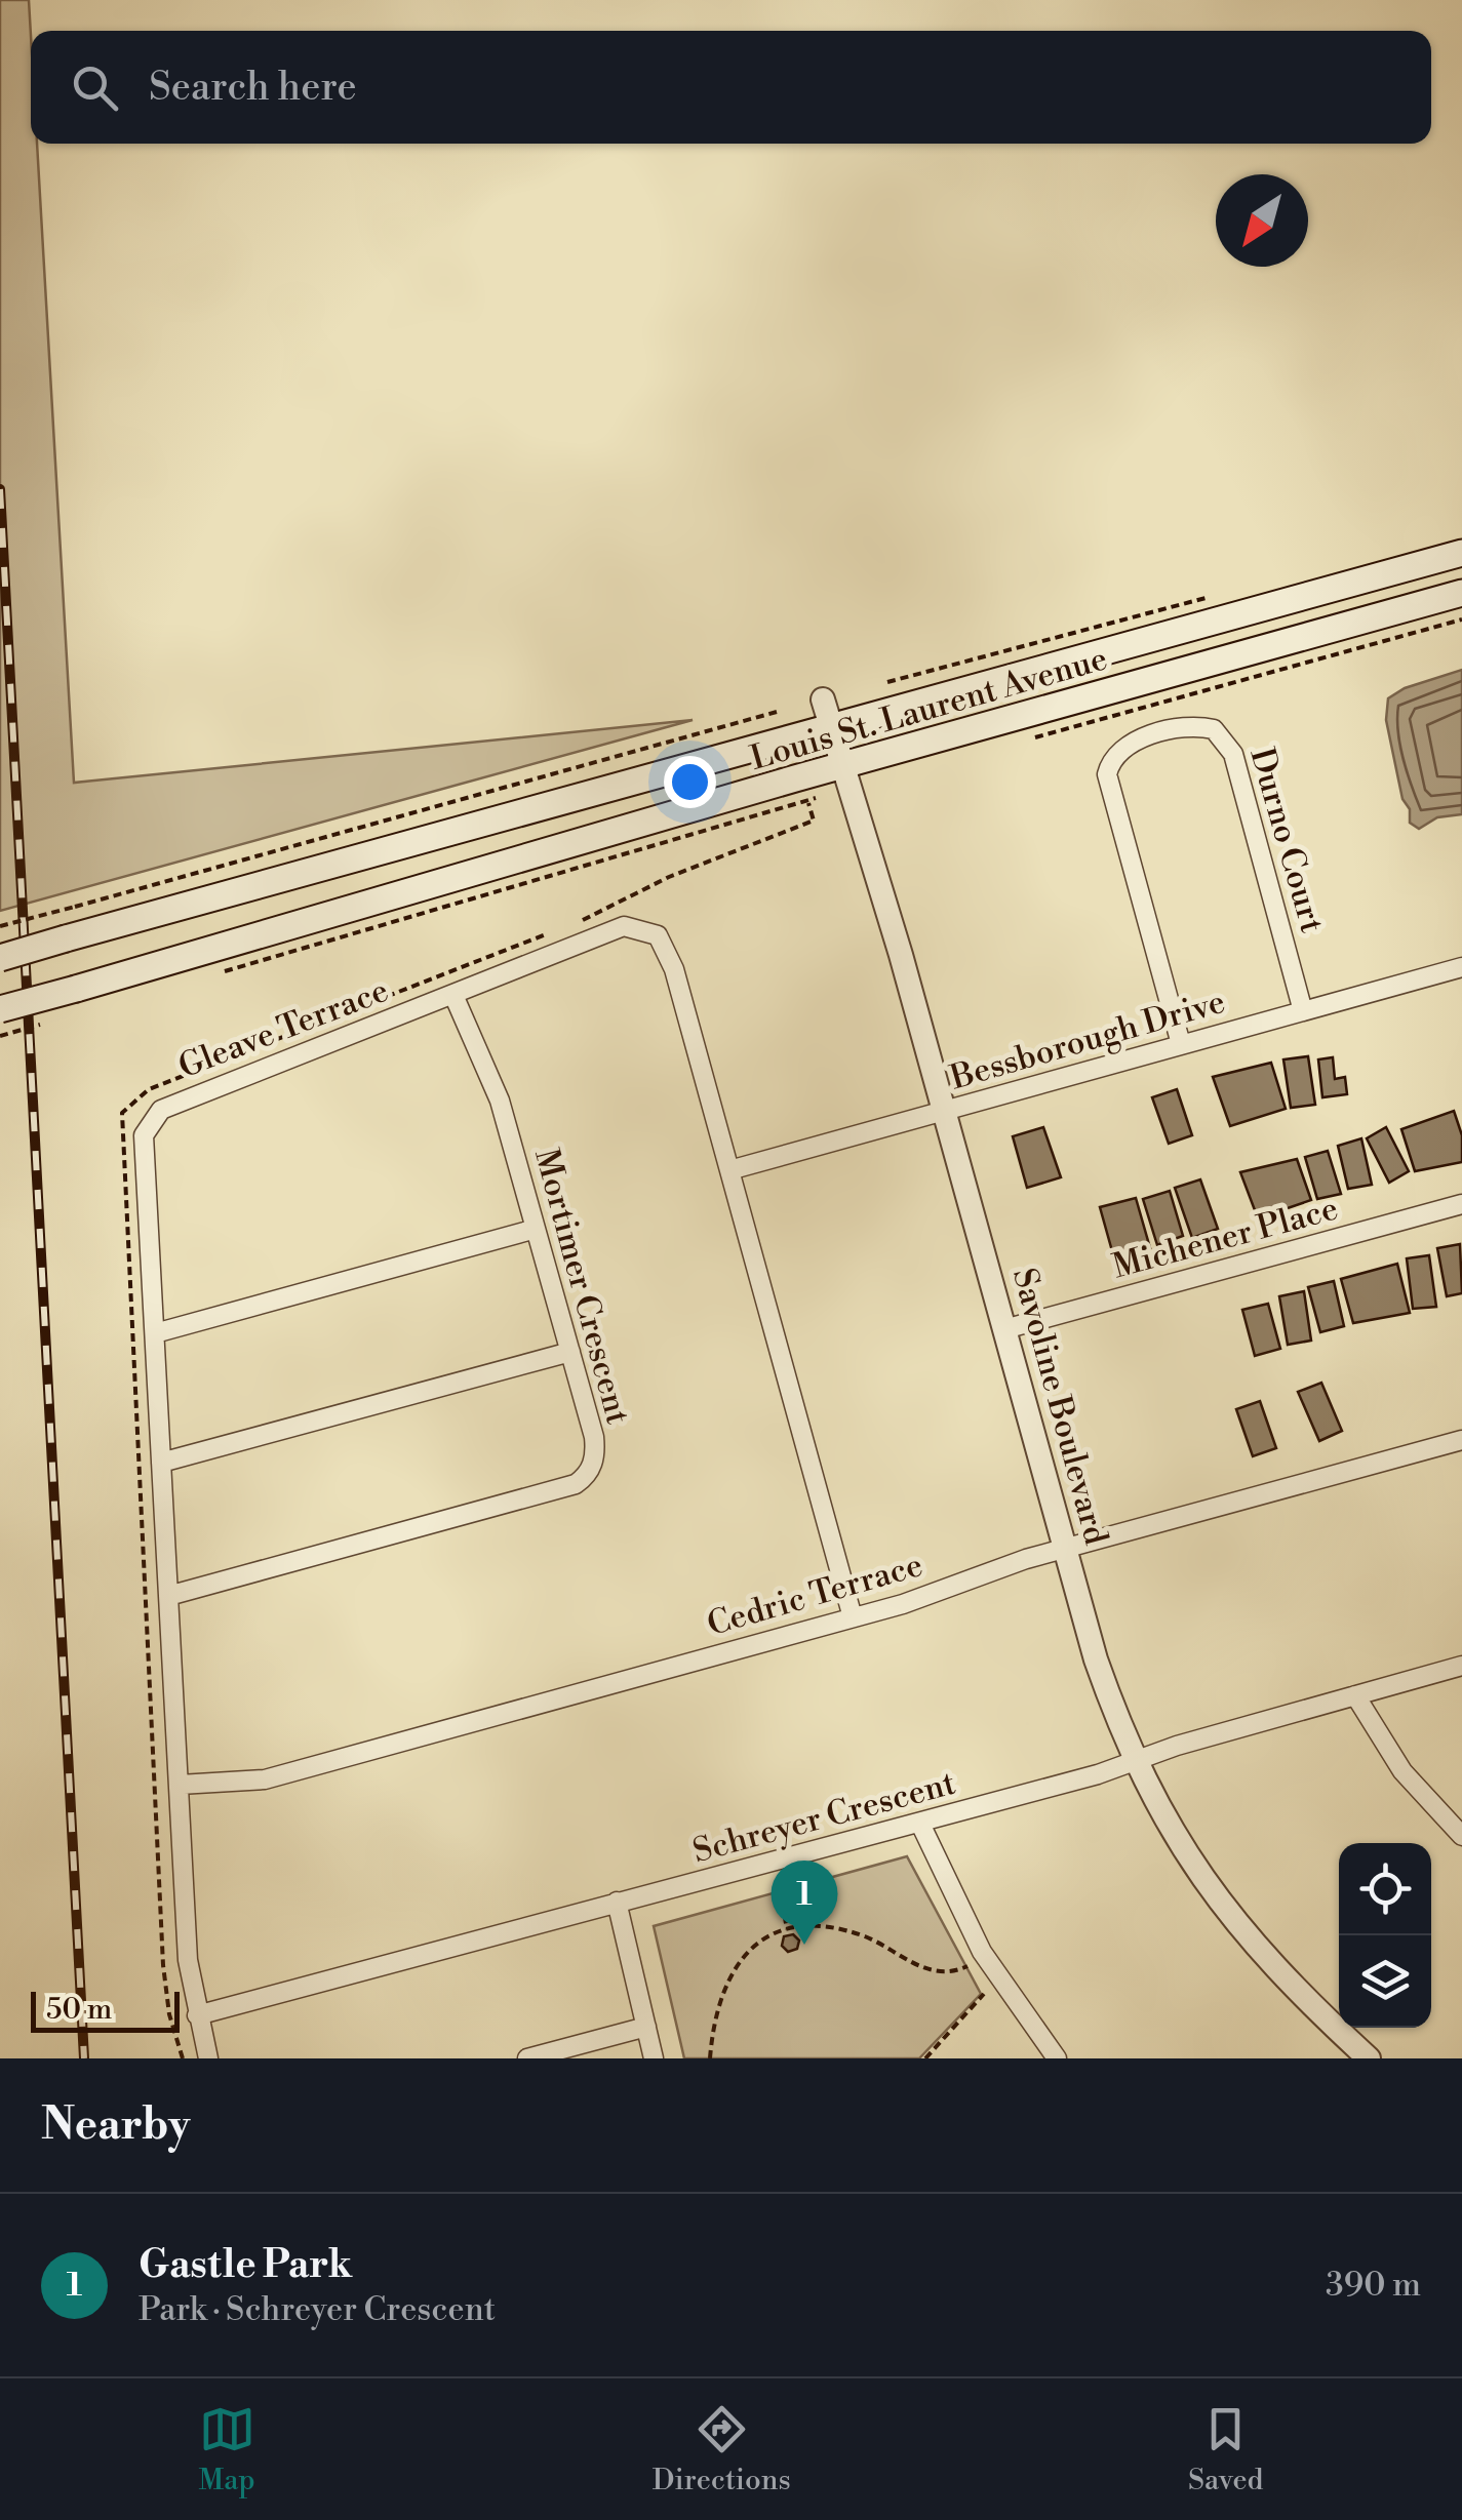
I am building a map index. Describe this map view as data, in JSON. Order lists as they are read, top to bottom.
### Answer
{
  "streets": {
    "main road": ["Louis St. Laurent Avenue"],
    "street": [
      "Durno Court",
      "Gleave Terrace",
      "Bessborough Drive",
      "Michener Place",
      "Mortimer Crescent",
      "Savoline Boulevard",
      "Cedric Terrace",
      "Schreyer Crescent"
    ]
  },
  "crossings": [
    ["Louis St. Laurent Avenue", "Savoline Boulevard"],
    ["Durno Court", "Bessborough Drive"],
    ["Gleave Terrace", "Bessborough Drive"],
    ["Gleave Terrace", "Mortimer Crescent"],
    ["Gleave Terrace", "Cedric Terrace"],
    ["Gleave Terrace", "Schreyer Crescent"],
    ["Bessborough Drive", "Savoline Boulevard"],
    ["Michener Place", "Savoline Boulevard"],
    ["Savoline Boulevard", "Cedric Terrace"],
    ["Savoline Boulevard", "Schreyer Crescent"]
  ],
  "scale_bar": "50 m",
  "north": "bottom left",
  "page": {
    "search": "Search here",
    "pins": "1",
    "scale": "50 m",
    "heading": "Nearby",
    "list": [
      {
        "mark": "1",
        "name": "Gastle Park",
        "note": "Park · Schreyer Crescent",
        "value": "390 m"
      }
    ],
    "nav": ["Map", "Directions", "Saved"]
  }
}
